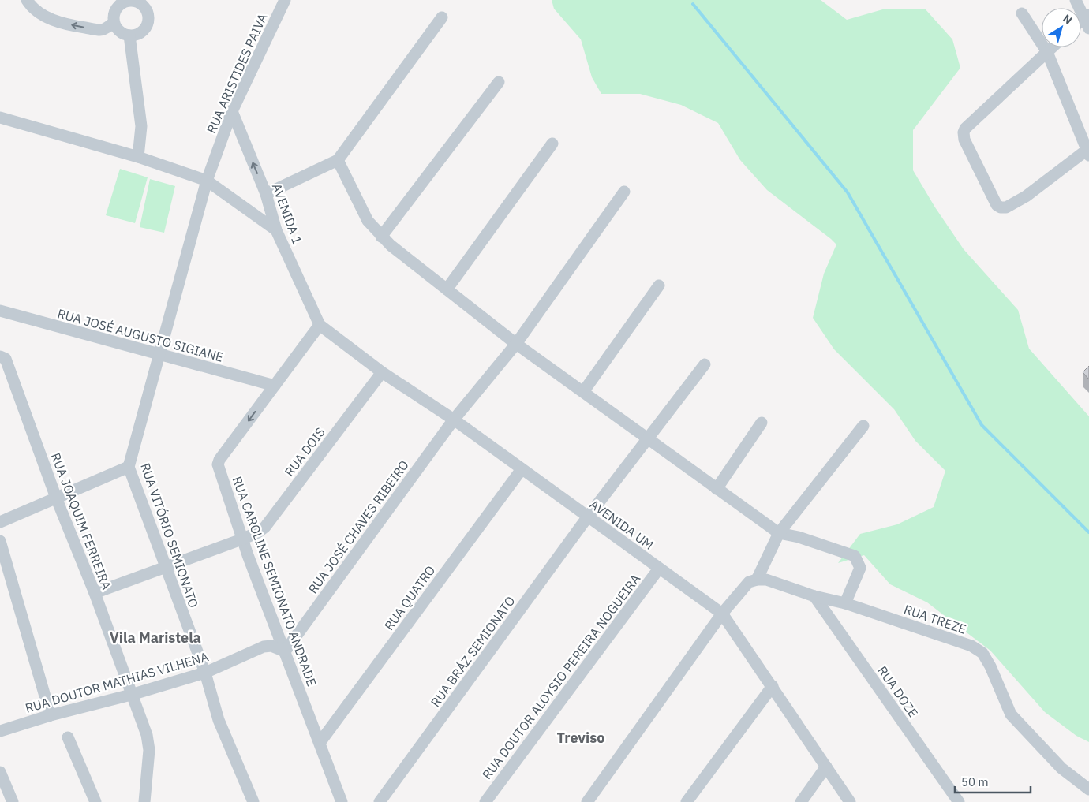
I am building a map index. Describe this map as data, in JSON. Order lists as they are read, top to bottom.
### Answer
{
  "streets": {
    "street": [
      "RUA ARISTIDES PAIVA",
      "AVENIDA 1",
      "RUA JOSÉ AUGUSTO SIGIANE",
      "RUA DOIS",
      "RUA JOAQUIM FERREIRA",
      "AVENIDA UM",
      "RUA JOSÉ CHAVES RIBEIRO",
      "RUA VITÓRIO SEMIONATO",
      "RUA CAROLINE SEMIONATO ANDRADE",
      "RUA QUATRO",
      "RUA TREZE",
      "RUA BRÁZ SEMIONATO",
      "RUA DOUTOR ALOYSIO PEREIRA NOGUEIRA",
      "RUA DOUTOR MATHIAS VILHENA",
      "RUA DOZE"
    ]
  },
  "crossings": [
    ["RUA ARISTIDES PAIVA", "AVENIDA 1"],
    ["RUA ARISTIDES PAIVA", "RUA VITÓRIO SEMIONATO"],
    ["AVENIDA 1", "AVENIDA UM"],
    ["AVENIDA 1", "RUA CAROLINE SEMIONATO ANDRADE"],
    ["RUA JOSÉ AUGUSTO SIGIANE", "RUA VITÓRIO SEMIONATO"],
    ["RUA JOSÉ AUGUSTO SIGIANE", "RUA CAROLINE SEMIONATO ANDRADE"],
    ["RUA DOIS", "RUA JOAQUIM FERREIRA"],
    ["RUA DOIS", "AVENIDA UM"],
    ["RUA DOIS", "RUA VITÓRIO SEMIONATO"],
    ["RUA DOIS", "RUA CAROLINE SEMIONATO ANDRADE"],
    ["RUA JOAQUIM FERREIRA", "RUA DOUTOR MATHIAS VILHENA"],
    ["AVENIDA UM", "RUA JOSÉ CHAVES RIBEIRO"],
    ["AVENIDA UM", "RUA CAROLINE SEMIONATO ANDRADE"],
    ["AVENIDA UM", "RUA QUATRO"],
    ["AVENIDA UM", "RUA BRÁZ SEMIONATO"],
    ["AVENIDA UM", "RUA DOUTOR ALOYSIO PEREIRA NOGUEIRA"],
    ["RUA JOSÉ CHAVES RIBEIRO", "RUA CAROLINE SEMIONATO ANDRADE"],
    ["RUA JOSÉ CHAVES RIBEIRO", "RUA DOUTOR MATHIAS VILHENA"],
    ["RUA VITÓRIO SEMIONATO", "RUA DOUTOR MATHIAS VILHENA"],
    ["RUA CAROLINE SEMIONATO ANDRADE", "RUA QUATRO"],
    ["RUA CAROLINE SEMIONATO ANDRADE", "RUA DOUTOR MATHIAS VILHENA"],
    ["RUA TREZE", "RUA DOZE"]
  ],
  "one_way": ["AVENIDA 1"],
  "districts": ["Vila Maristela", "Treviso"],
  "scale_bar": "50 m",
  "north": "top right"
}
